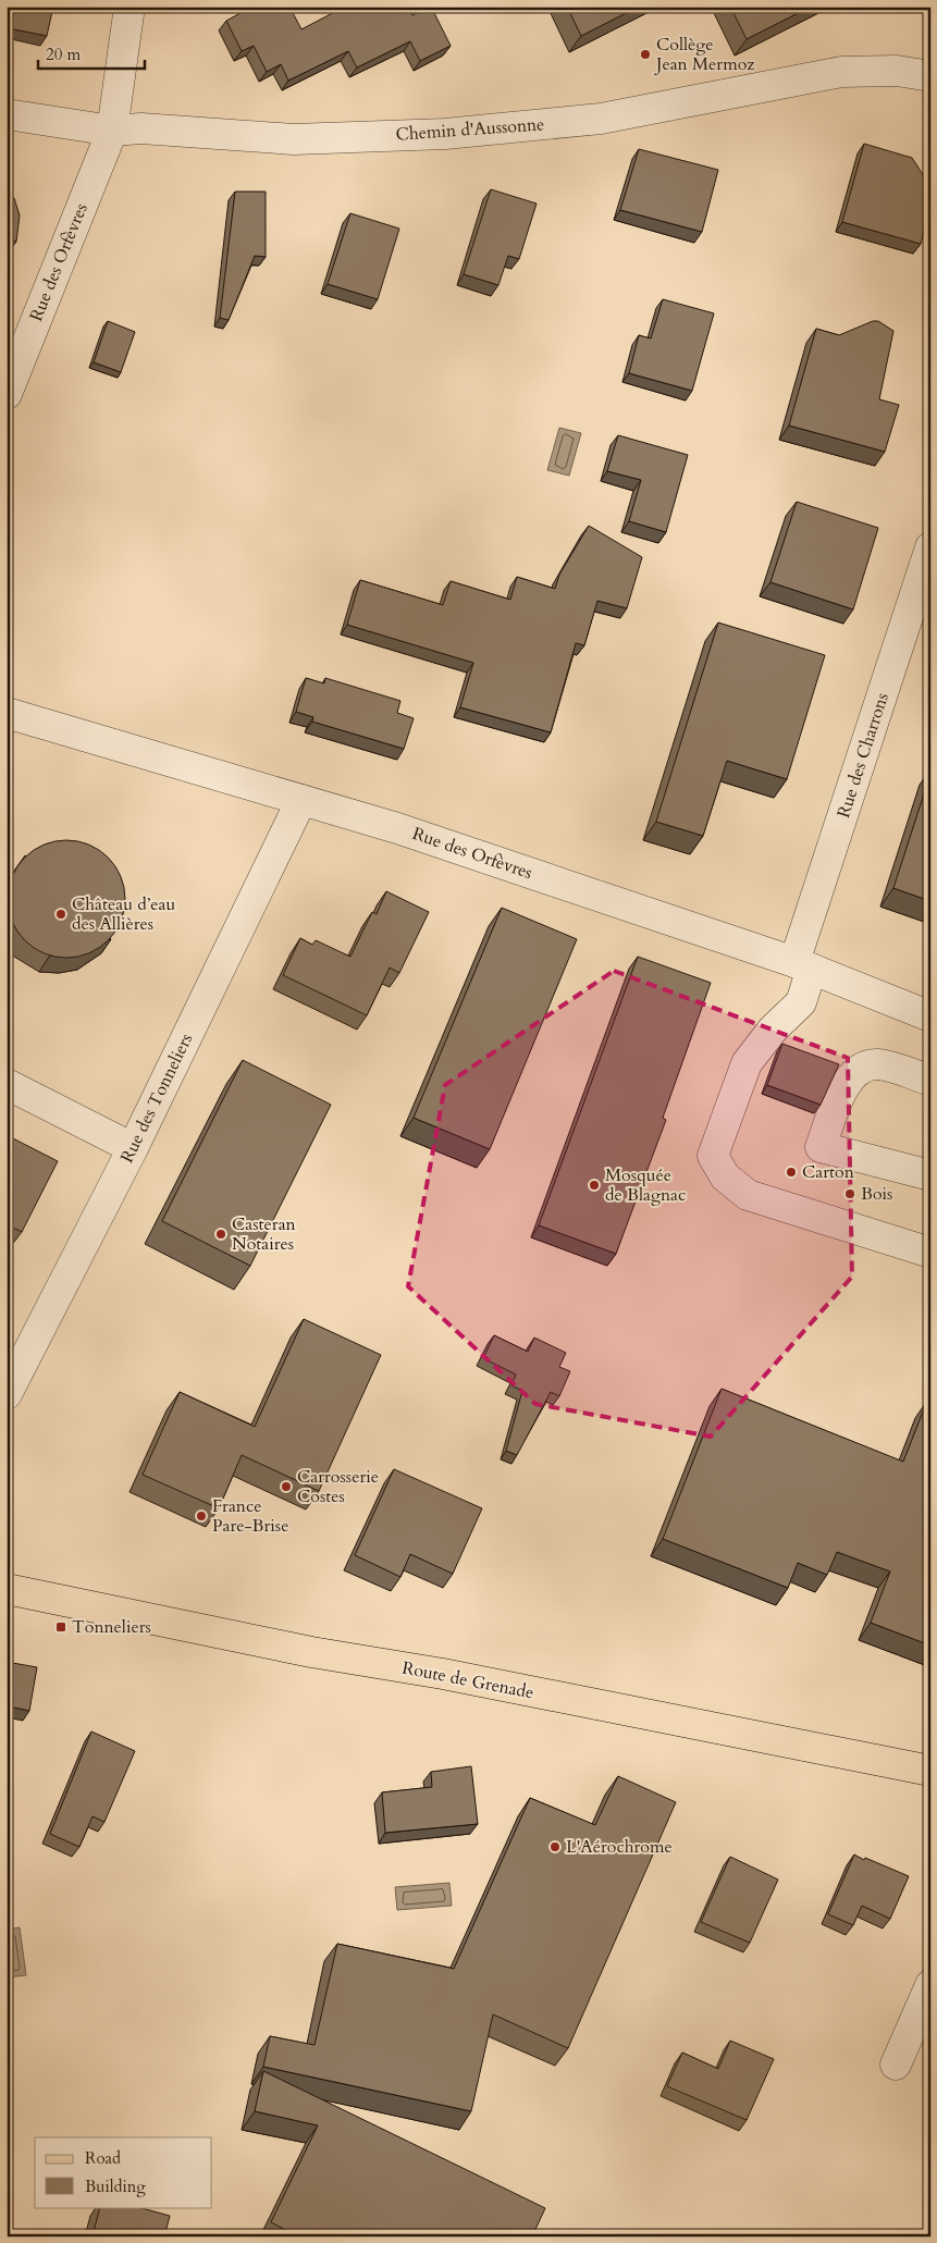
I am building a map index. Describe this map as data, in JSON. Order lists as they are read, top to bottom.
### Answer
{
  "streets": {
    "main road": ["Route de Grenade"],
    "street": [
      "Chemin d'Aussonne",
      "Rue des Orfèvres",
      "Rue des Charrons",
      "Rue des Tonneliers"
    ]
  },
  "crossings": [
    ["Chemin d'Aussonne", "Rue des Orfèvres"],
    ["Rue des Orfèvres", "Rue des Charrons"],
    ["Rue des Orfèvres", "Rue des Tonneliers"]
  ],
  "places": {
    "other": [
      "Collège Jean Mermoz",
      "Château d’eau des Allières",
      "Carton",
      "Mosquée de Blagnac",
      "Bois",
      "Casteran Notaires",
      "Carrosserie Costes",
      "France Pare-Brise",
      "L'Aérochrome"
    ],
    "transit": ["Tonneliers"]
  },
  "legend": ["Road", "Building"],
  "scale_bar": "20 m"
}
